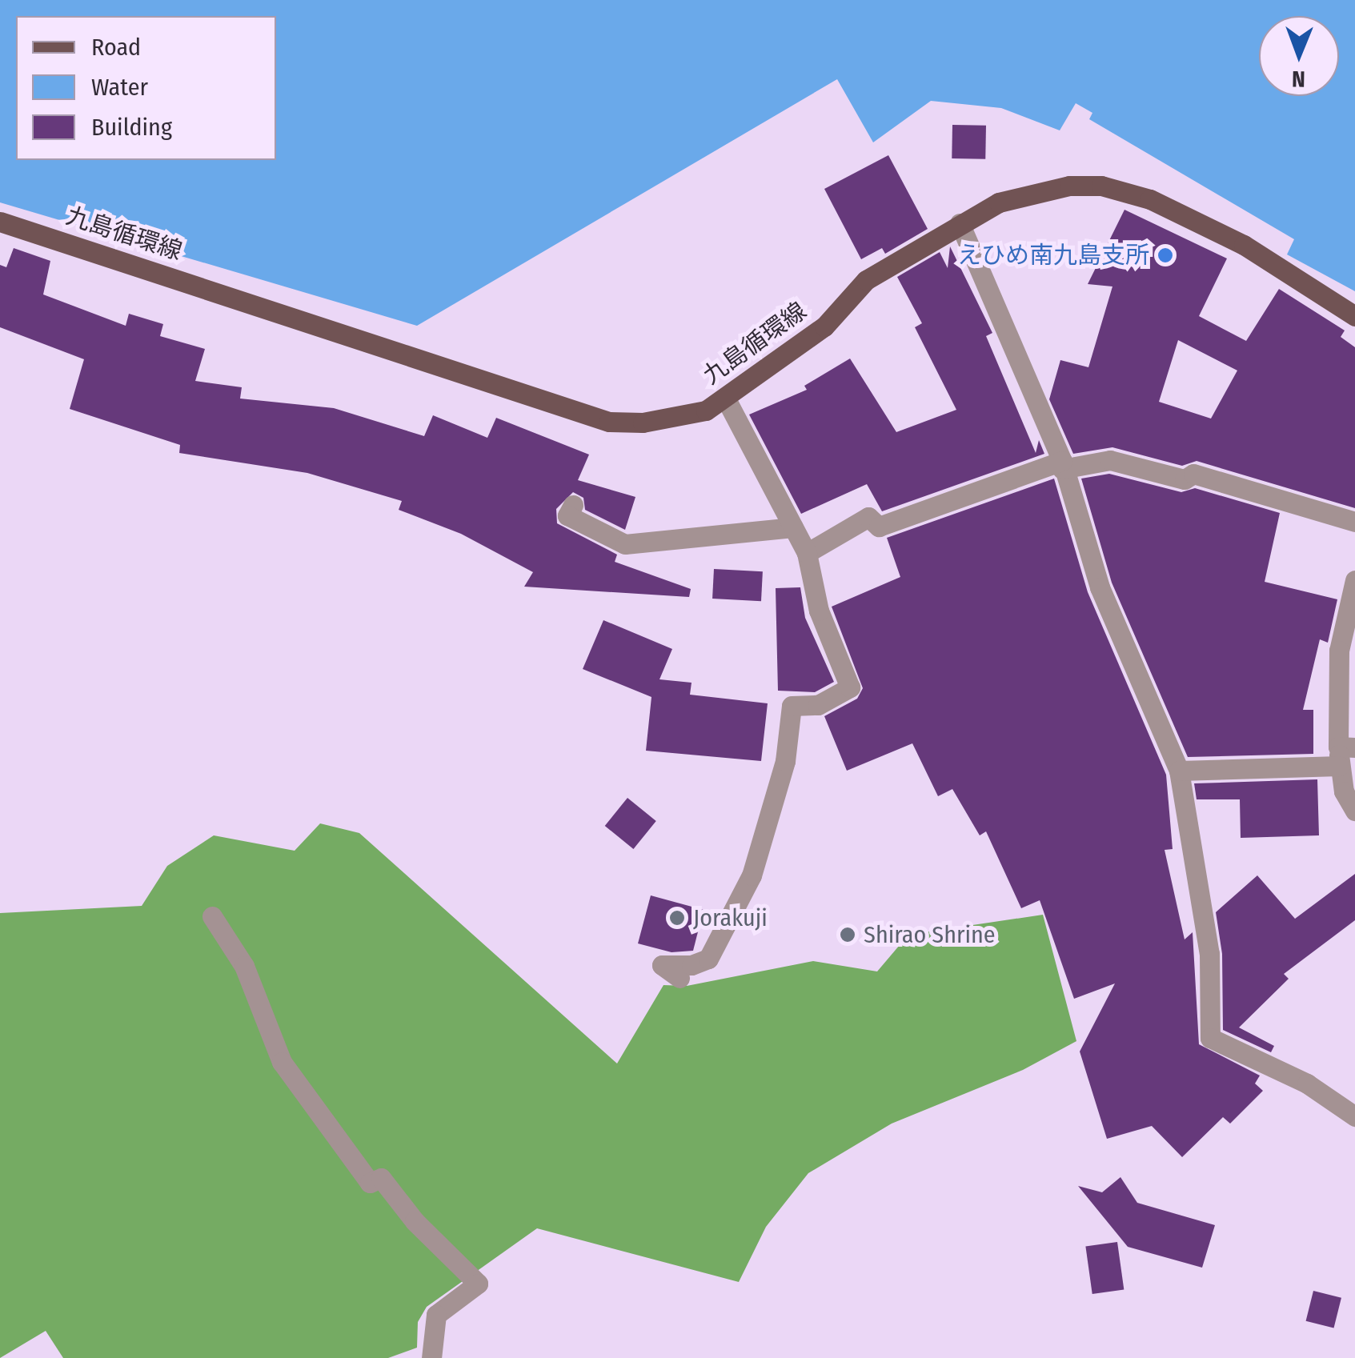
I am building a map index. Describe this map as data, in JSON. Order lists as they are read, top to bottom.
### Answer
{
  "streets": {
    "main road": ["九島循環線"]
  },
  "places": ["えひめ南九島支所", "Jorakuji", "Shirao Shrine"],
  "legend": ["Road", "Water", "Building"],
  "north": "bottom"
}
